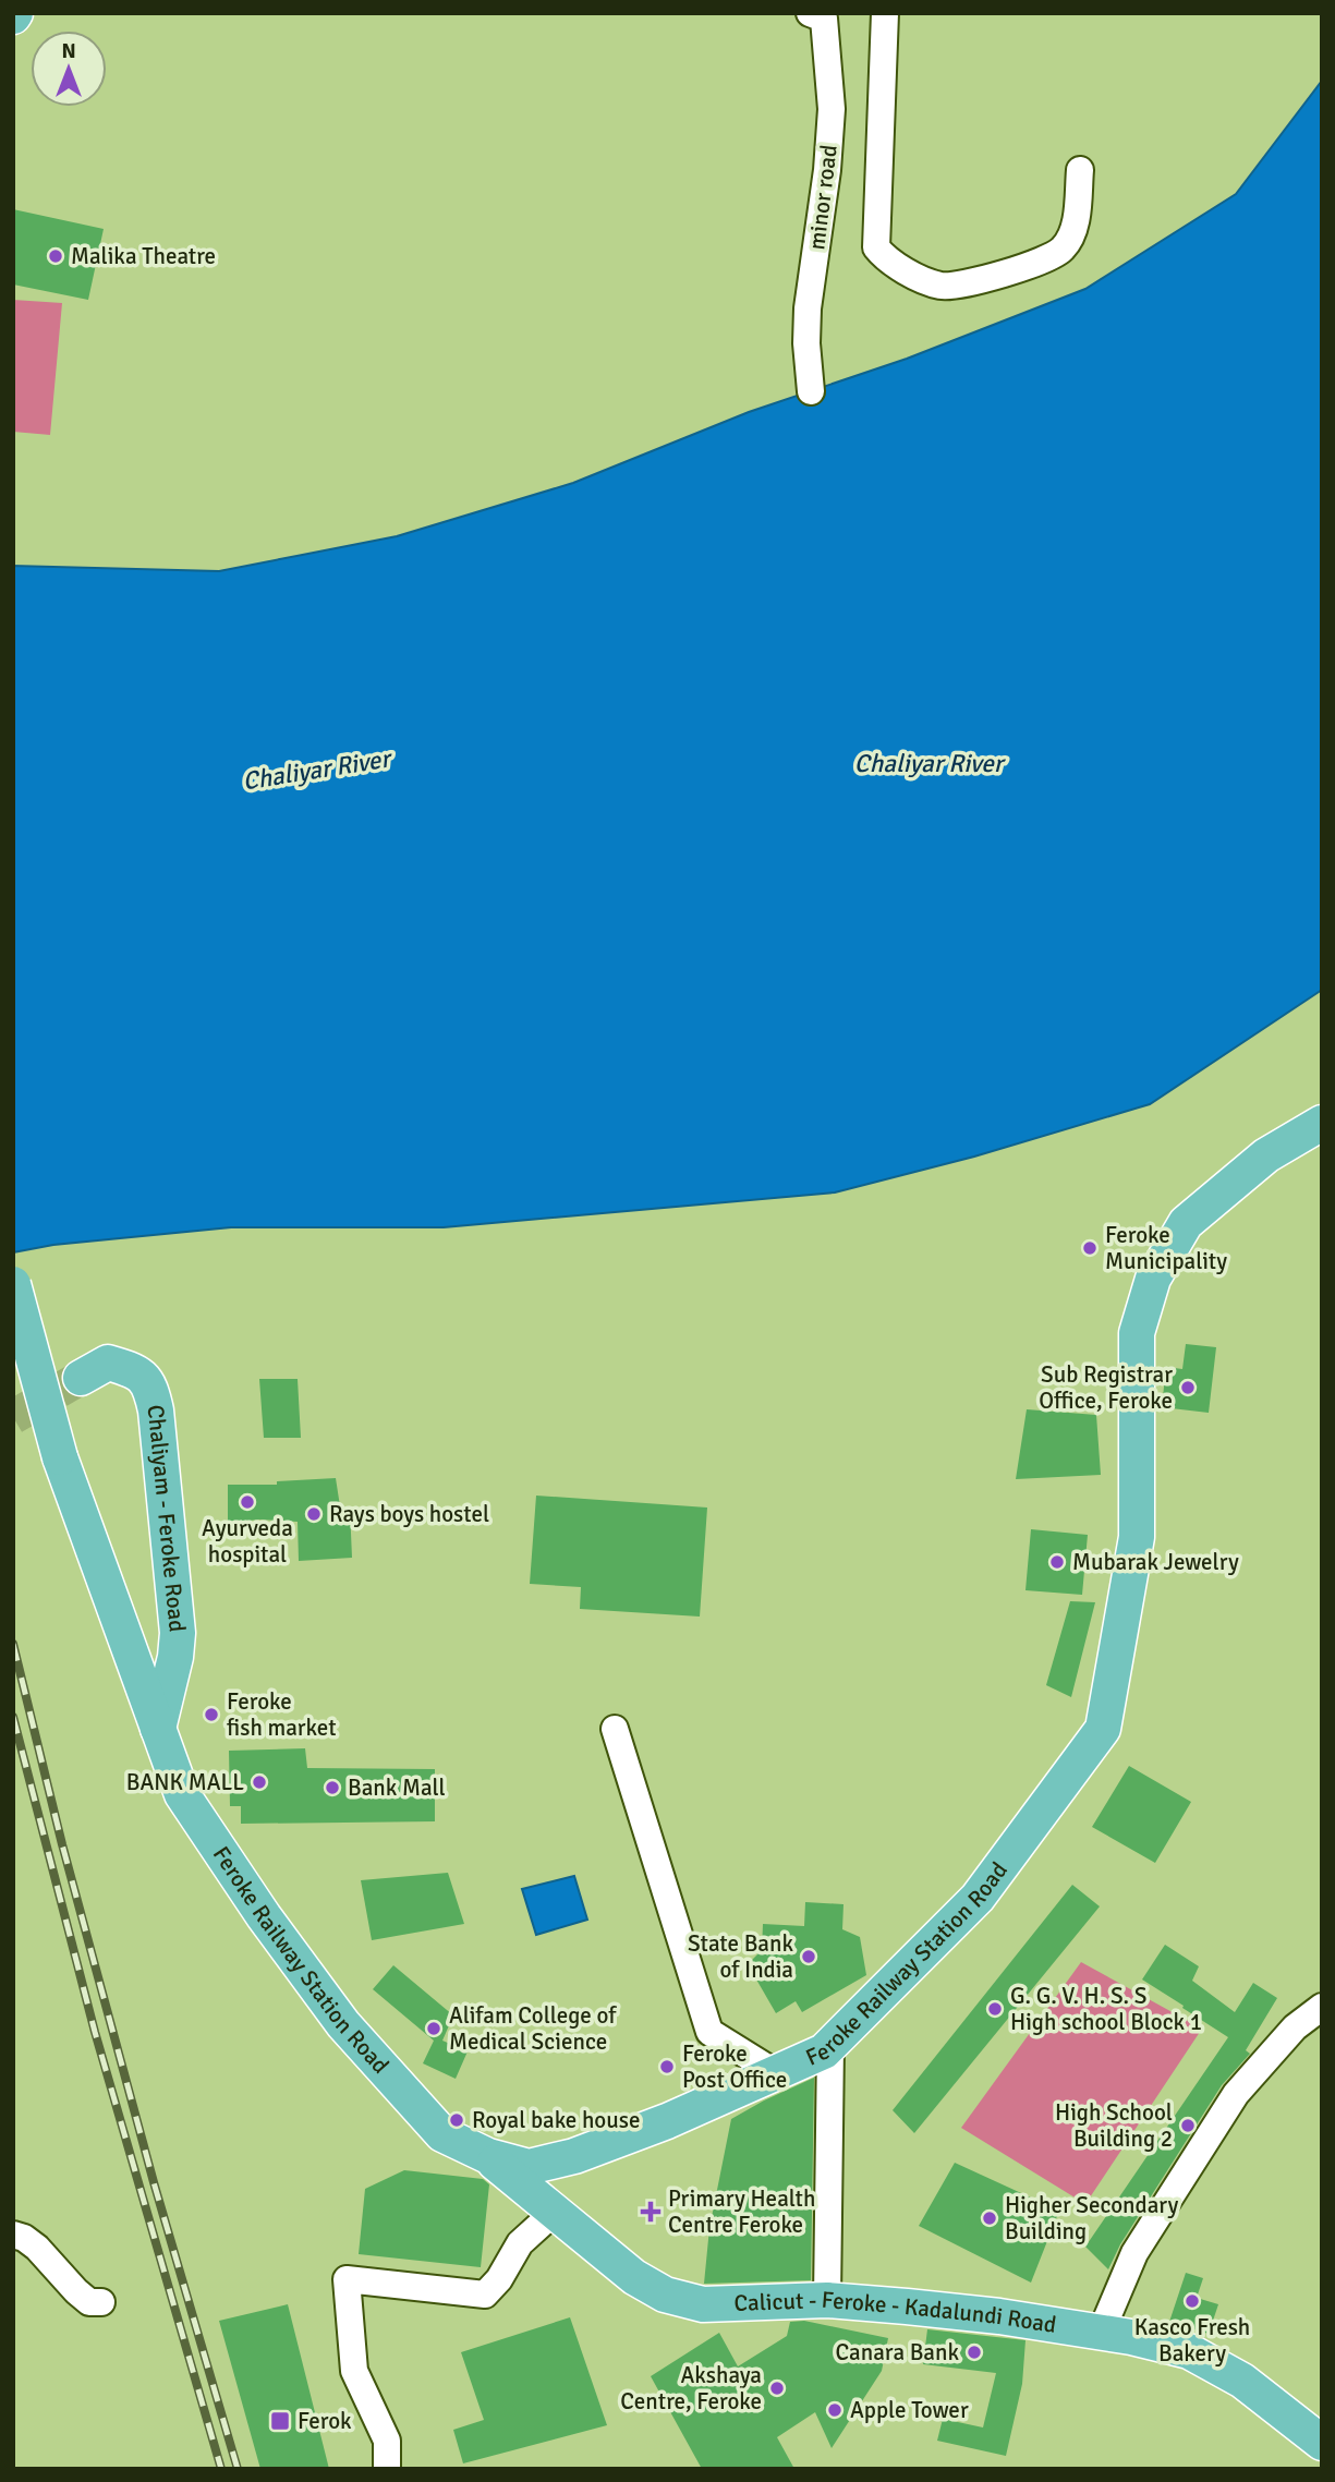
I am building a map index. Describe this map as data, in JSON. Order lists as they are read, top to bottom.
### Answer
{
  "streets": {
    "main road": ["Chaliyam - Feroke Road", "Feroke Railway Station Road", "Calicut - Feroke - Kadalundi Road"],
    "street": ["minor road"]
  },
  "crossings": [
    ["Chaliyam - Feroke Road", "Feroke Railway Station Road"],
    ["Feroke Railway Station Road", "Calicut - Feroke - Kadalundi Road"]
  ],
  "water": ["Chaliyar River"],
  "places": {
    "other": [
      "Malika Theatre",
      "Feroke Municipality",
      "Sub Registrar Office, Feroke",
      "Ayurveda hospital",
      "Rays boys hostel",
      "Mubarak Jewelry",
      "Feroke fish market",
      "BANK MALL",
      "Bank Mall",
      "State Bank of India",
      "G. G. V. H. S. S High school Block 1",
      "Alifam College of Medical Science",
      "Feroke Post Office",
      "Royal bake house",
      "High School Building 2",
      "Higher Secondary Building",
      "Kasco Fresh Bakery",
      "Canara Bank",
      "Akshaya Centre, Feroke",
      "Apple Tower"
    ],
    "health": ["Primary Health Centre Feroke"],
    "transit": ["Ferok"]
  },
  "north": "top"
}
